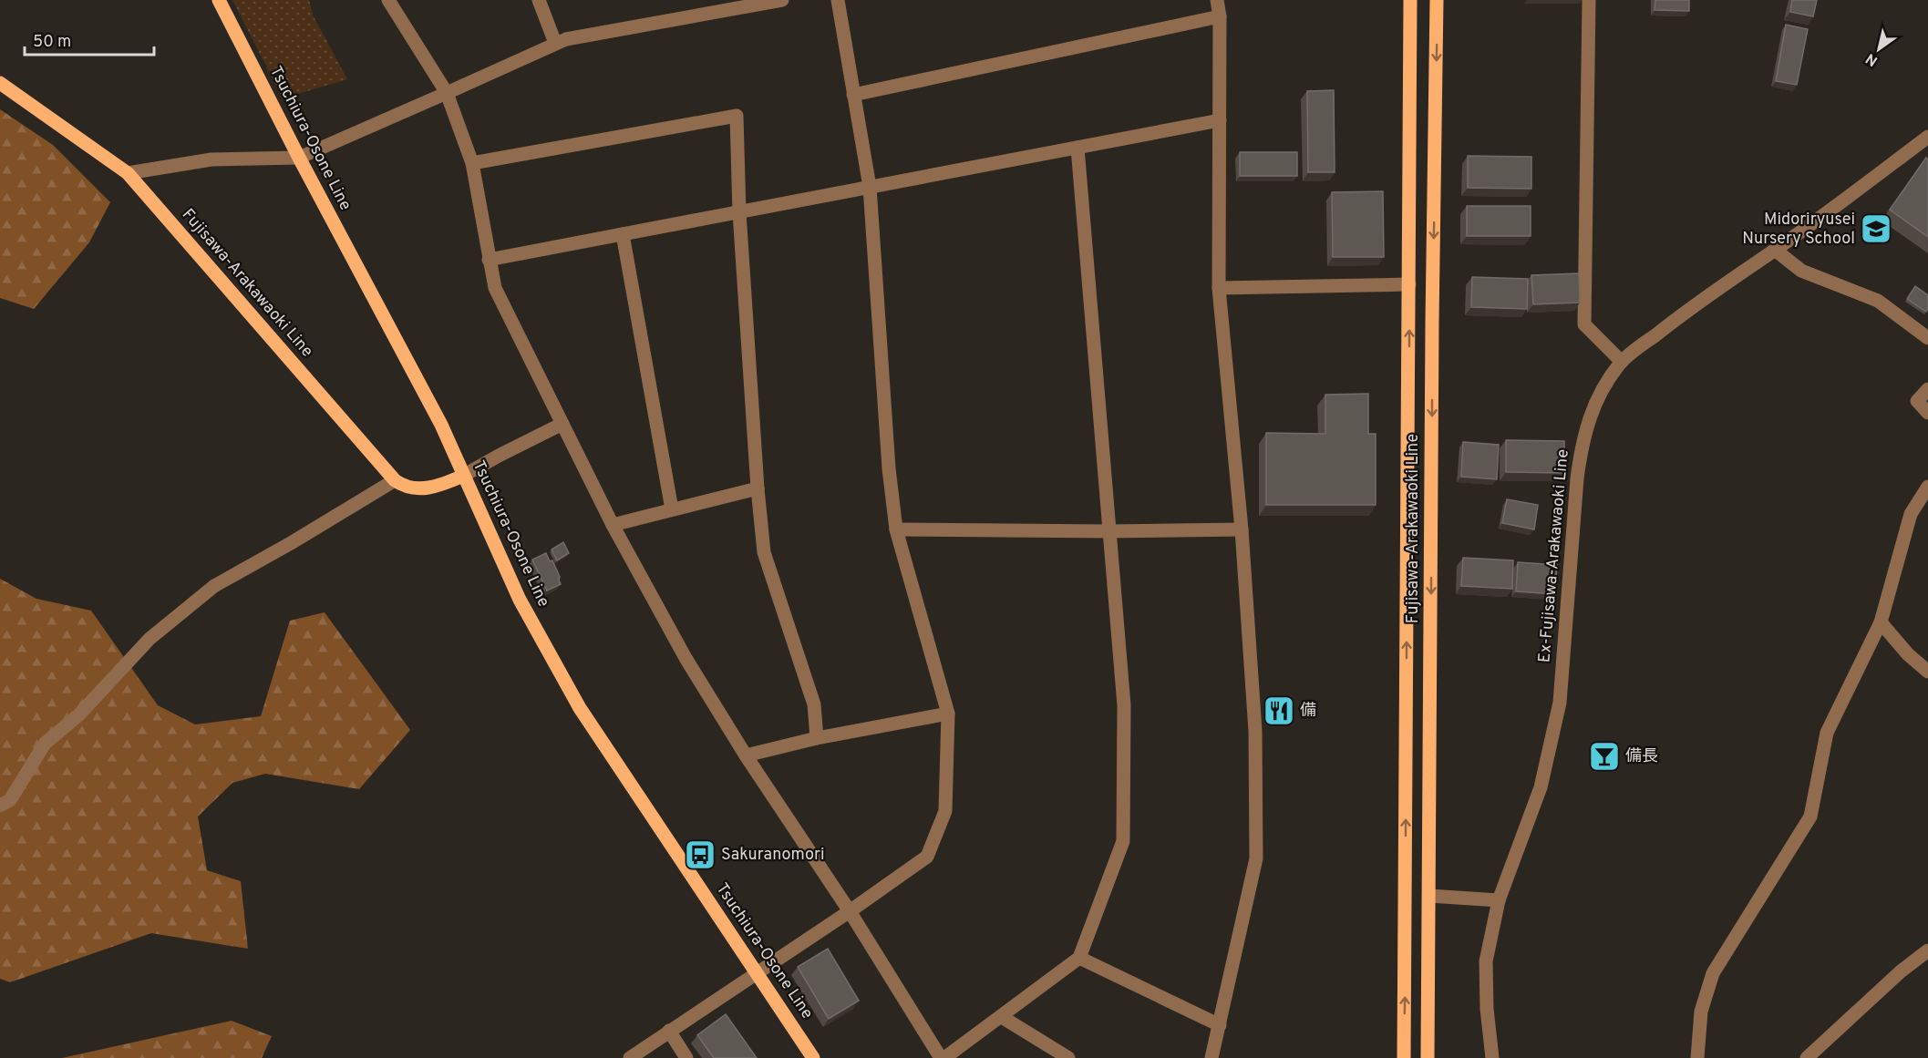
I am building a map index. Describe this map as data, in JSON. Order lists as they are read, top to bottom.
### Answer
{
  "streets": {
    "main road": ["Tsuchiura-Osone Line", "Fujisawa-Arakawaoki Line"],
    "street": ["Ex-Fujisawa-Arakawaoki Line"]
  },
  "crossings": [
    ["Tsuchiura-Osone Line", "Fujisawa-Arakawaoki Line"]
  ],
  "places": {
    "school or university": ["Midoriryusei Nursery School"],
    "restaurant": ["備"],
    "bar": ["備長"],
    "bus stop": ["Sakuranomori"]
  },
  "scale_bar": "50 m",
  "north": "bottom left"
}
